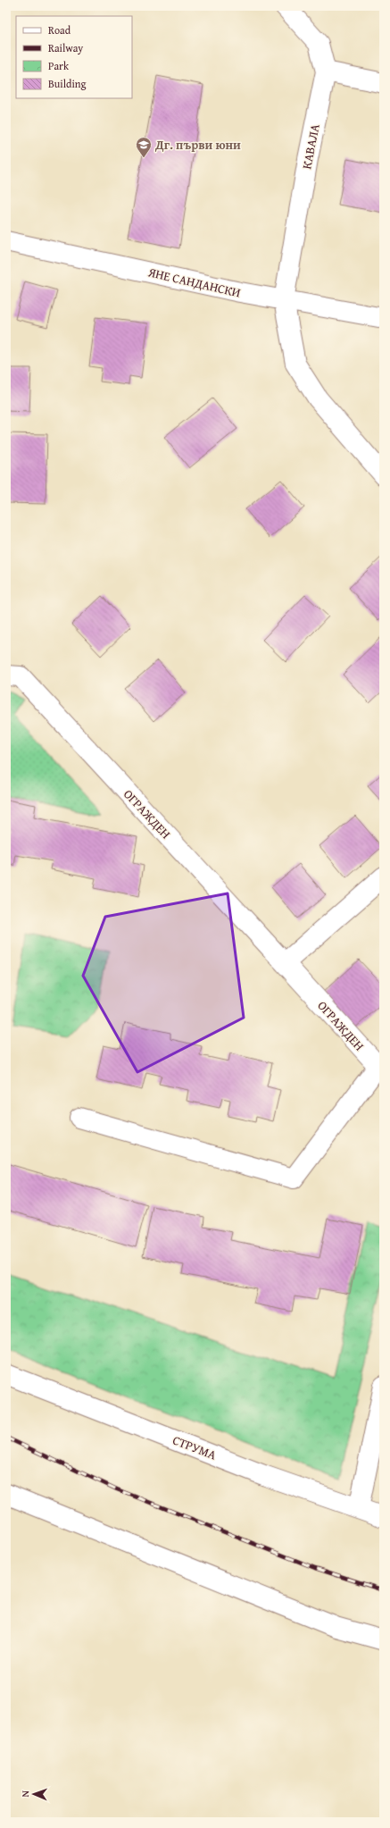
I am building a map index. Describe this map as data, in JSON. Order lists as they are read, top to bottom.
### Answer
{
  "streets": {
    "street": [
      "КАВАЛА",
      "ЯНЕ САНДАНСКИ",
      "ОГРАЖДЕН",
      "СТРУМА"
    ]
  },
  "crossings": [
    ["КАВАЛА", "ЯНЕ САНДАНСКИ"]
  ],
  "places": {
    "school or university": ["Дг. първи юни"]
  },
  "legend": [
    "Road",
    "Railway",
    "Park",
    "Building"
  ],
  "north": "left"
}
